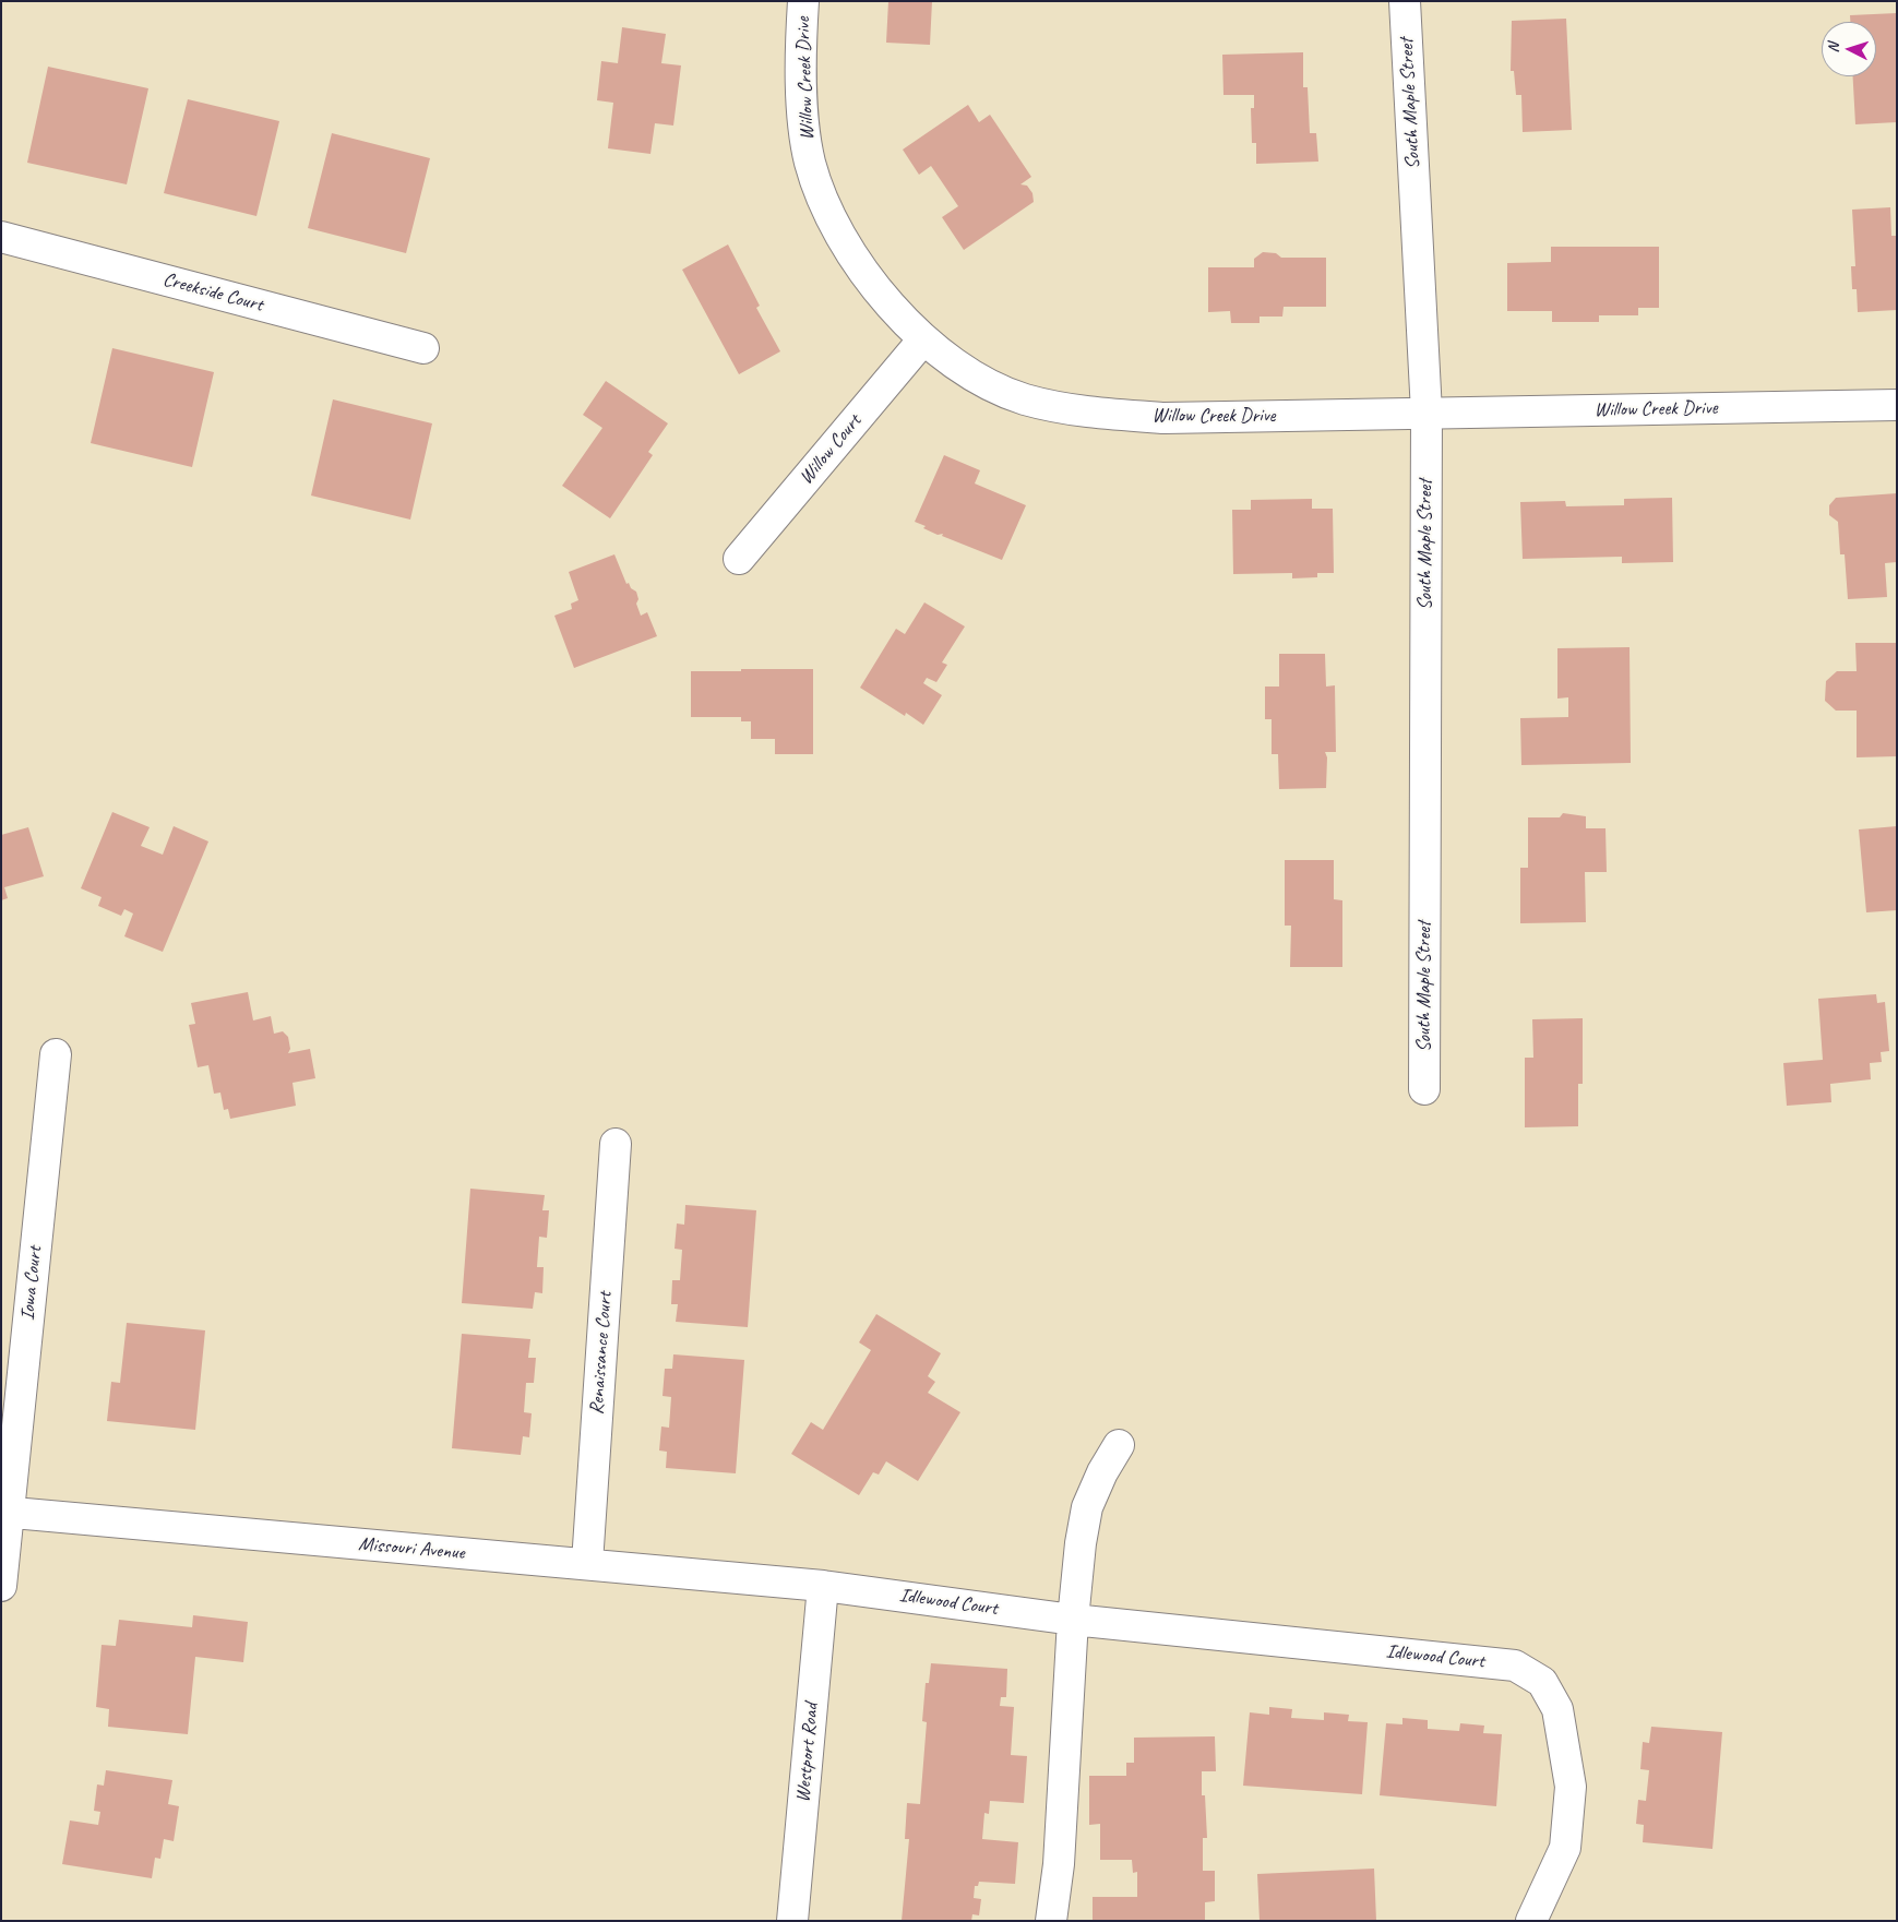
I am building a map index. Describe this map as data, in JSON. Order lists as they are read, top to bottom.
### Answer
{
  "streets": {
    "street": [
      "Willow Creek Drive",
      "South Maple Street",
      "Creekside Court",
      "Willow Court",
      "Iowa Court",
      "Renaissance Court",
      "Missouri Avenue",
      "Idlewood Court",
      "Westport Road"
    ]
  },
  "crossings": [
    ["Willow Creek Drive", "South Maple Street"],
    ["Willow Creek Drive", "Willow Court"],
    ["Iowa Court", "Missouri Avenue"],
    ["Renaissance Court", "Missouri Avenue"],
    ["Missouri Avenue", "Idlewood Court"],
    ["Missouri Avenue", "Westport Road"],
    ["Idlewood Court", "Westport Road"]
  ],
  "north": "left"
}
